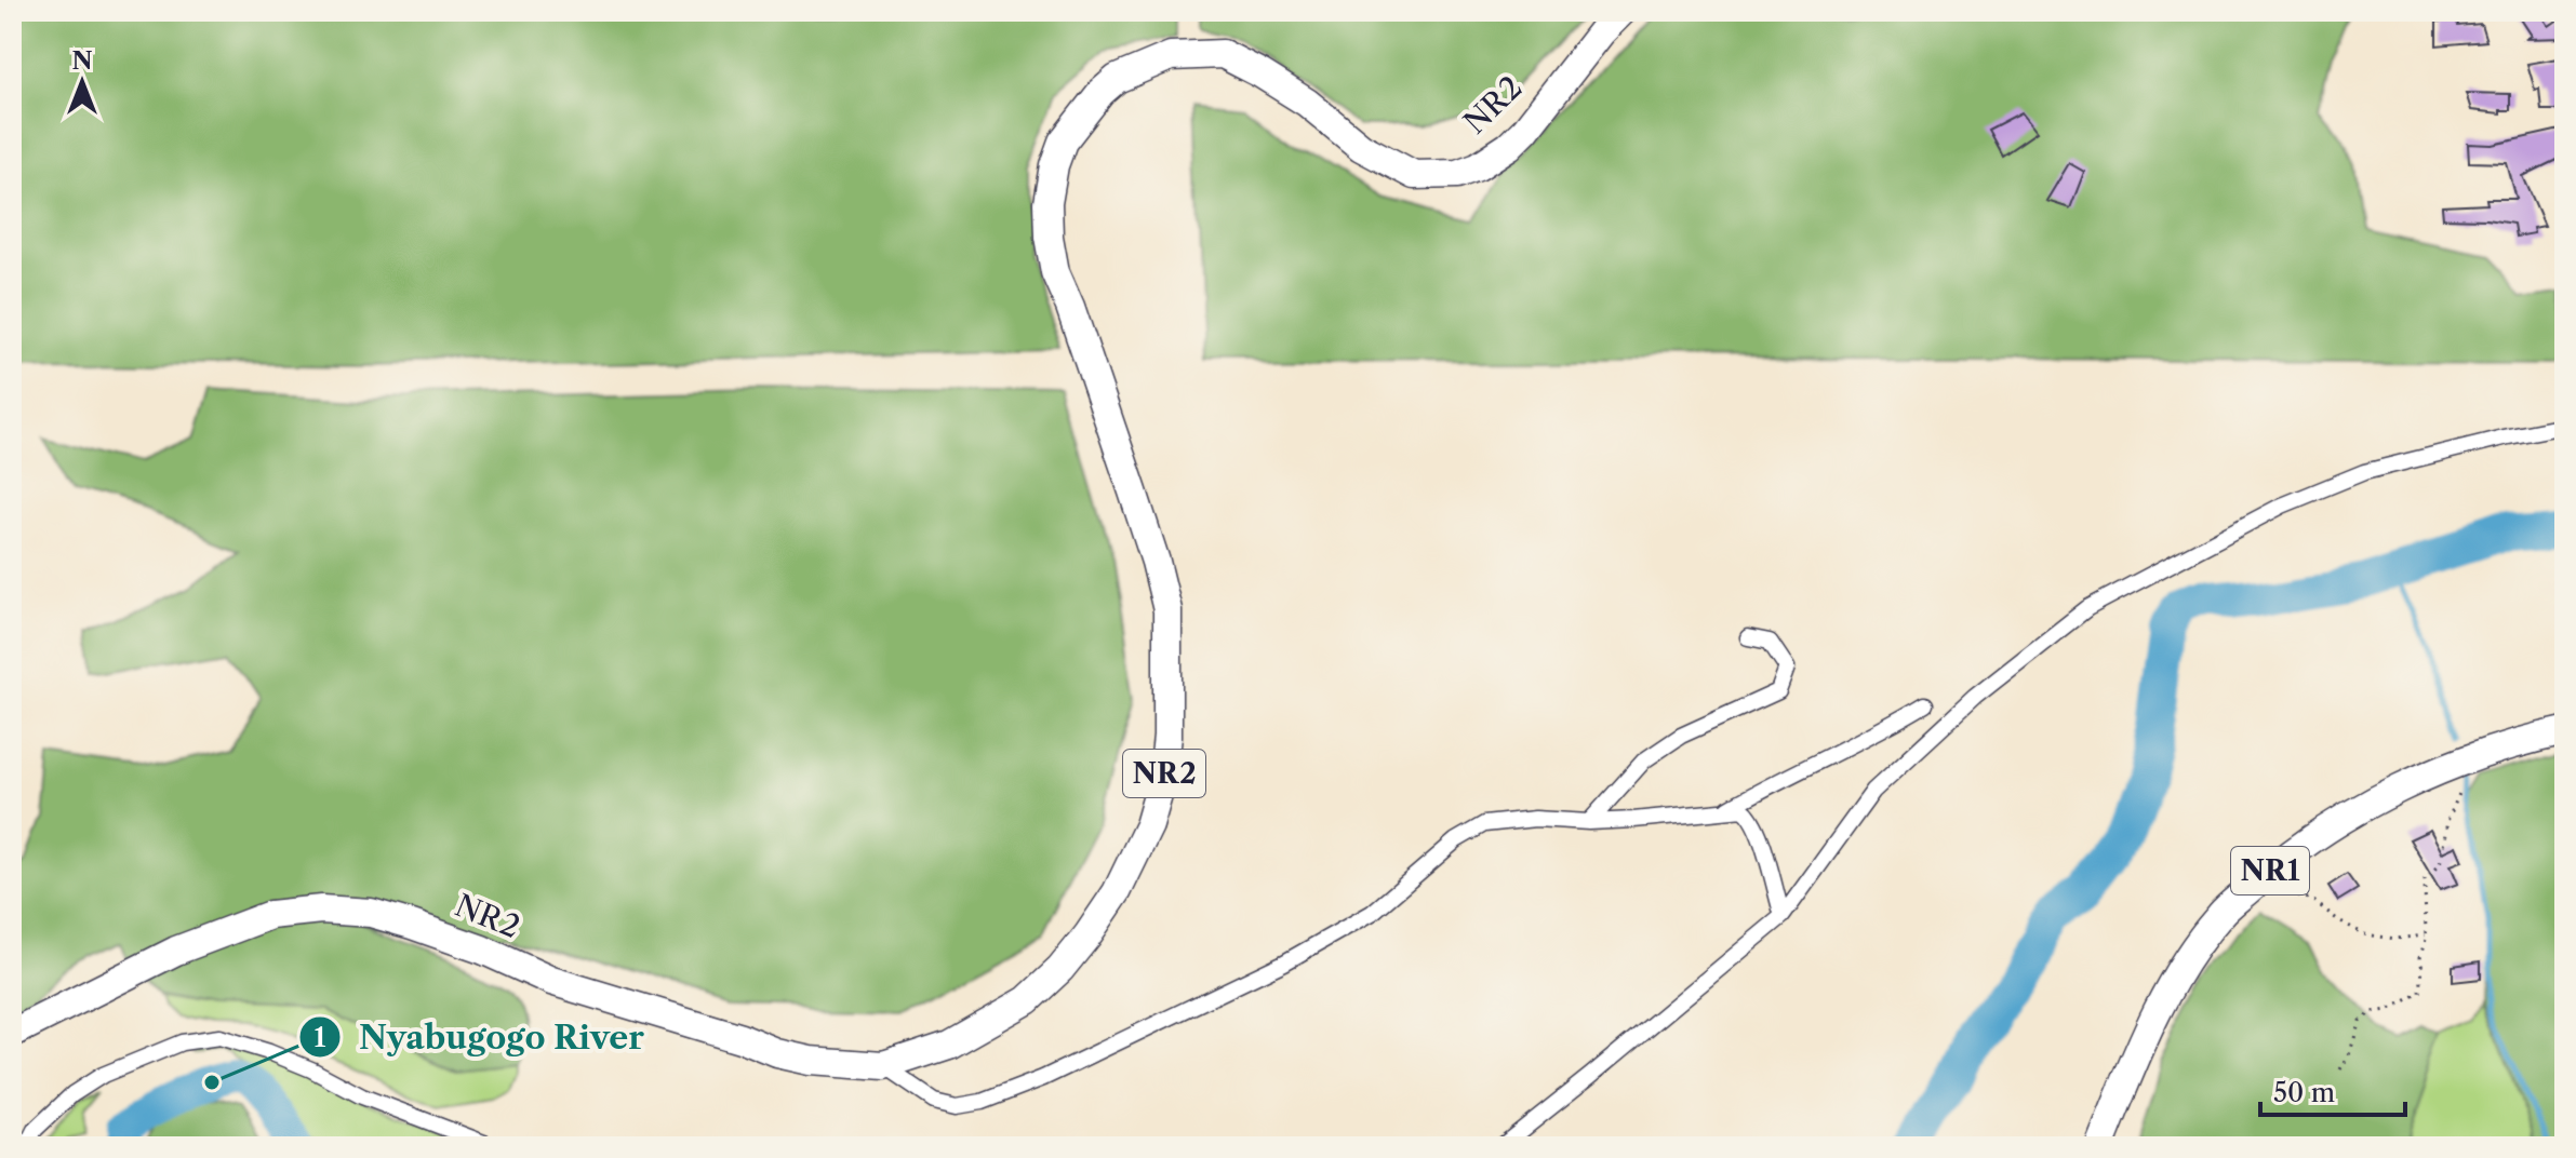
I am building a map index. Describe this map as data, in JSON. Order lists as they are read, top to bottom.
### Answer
{
  "streets": {
    "highway": ["NR2", "NR1"]
  },
  "places": ["Nyabugogo River"],
  "scale_bar": "50 m",
  "north": "top"
}
